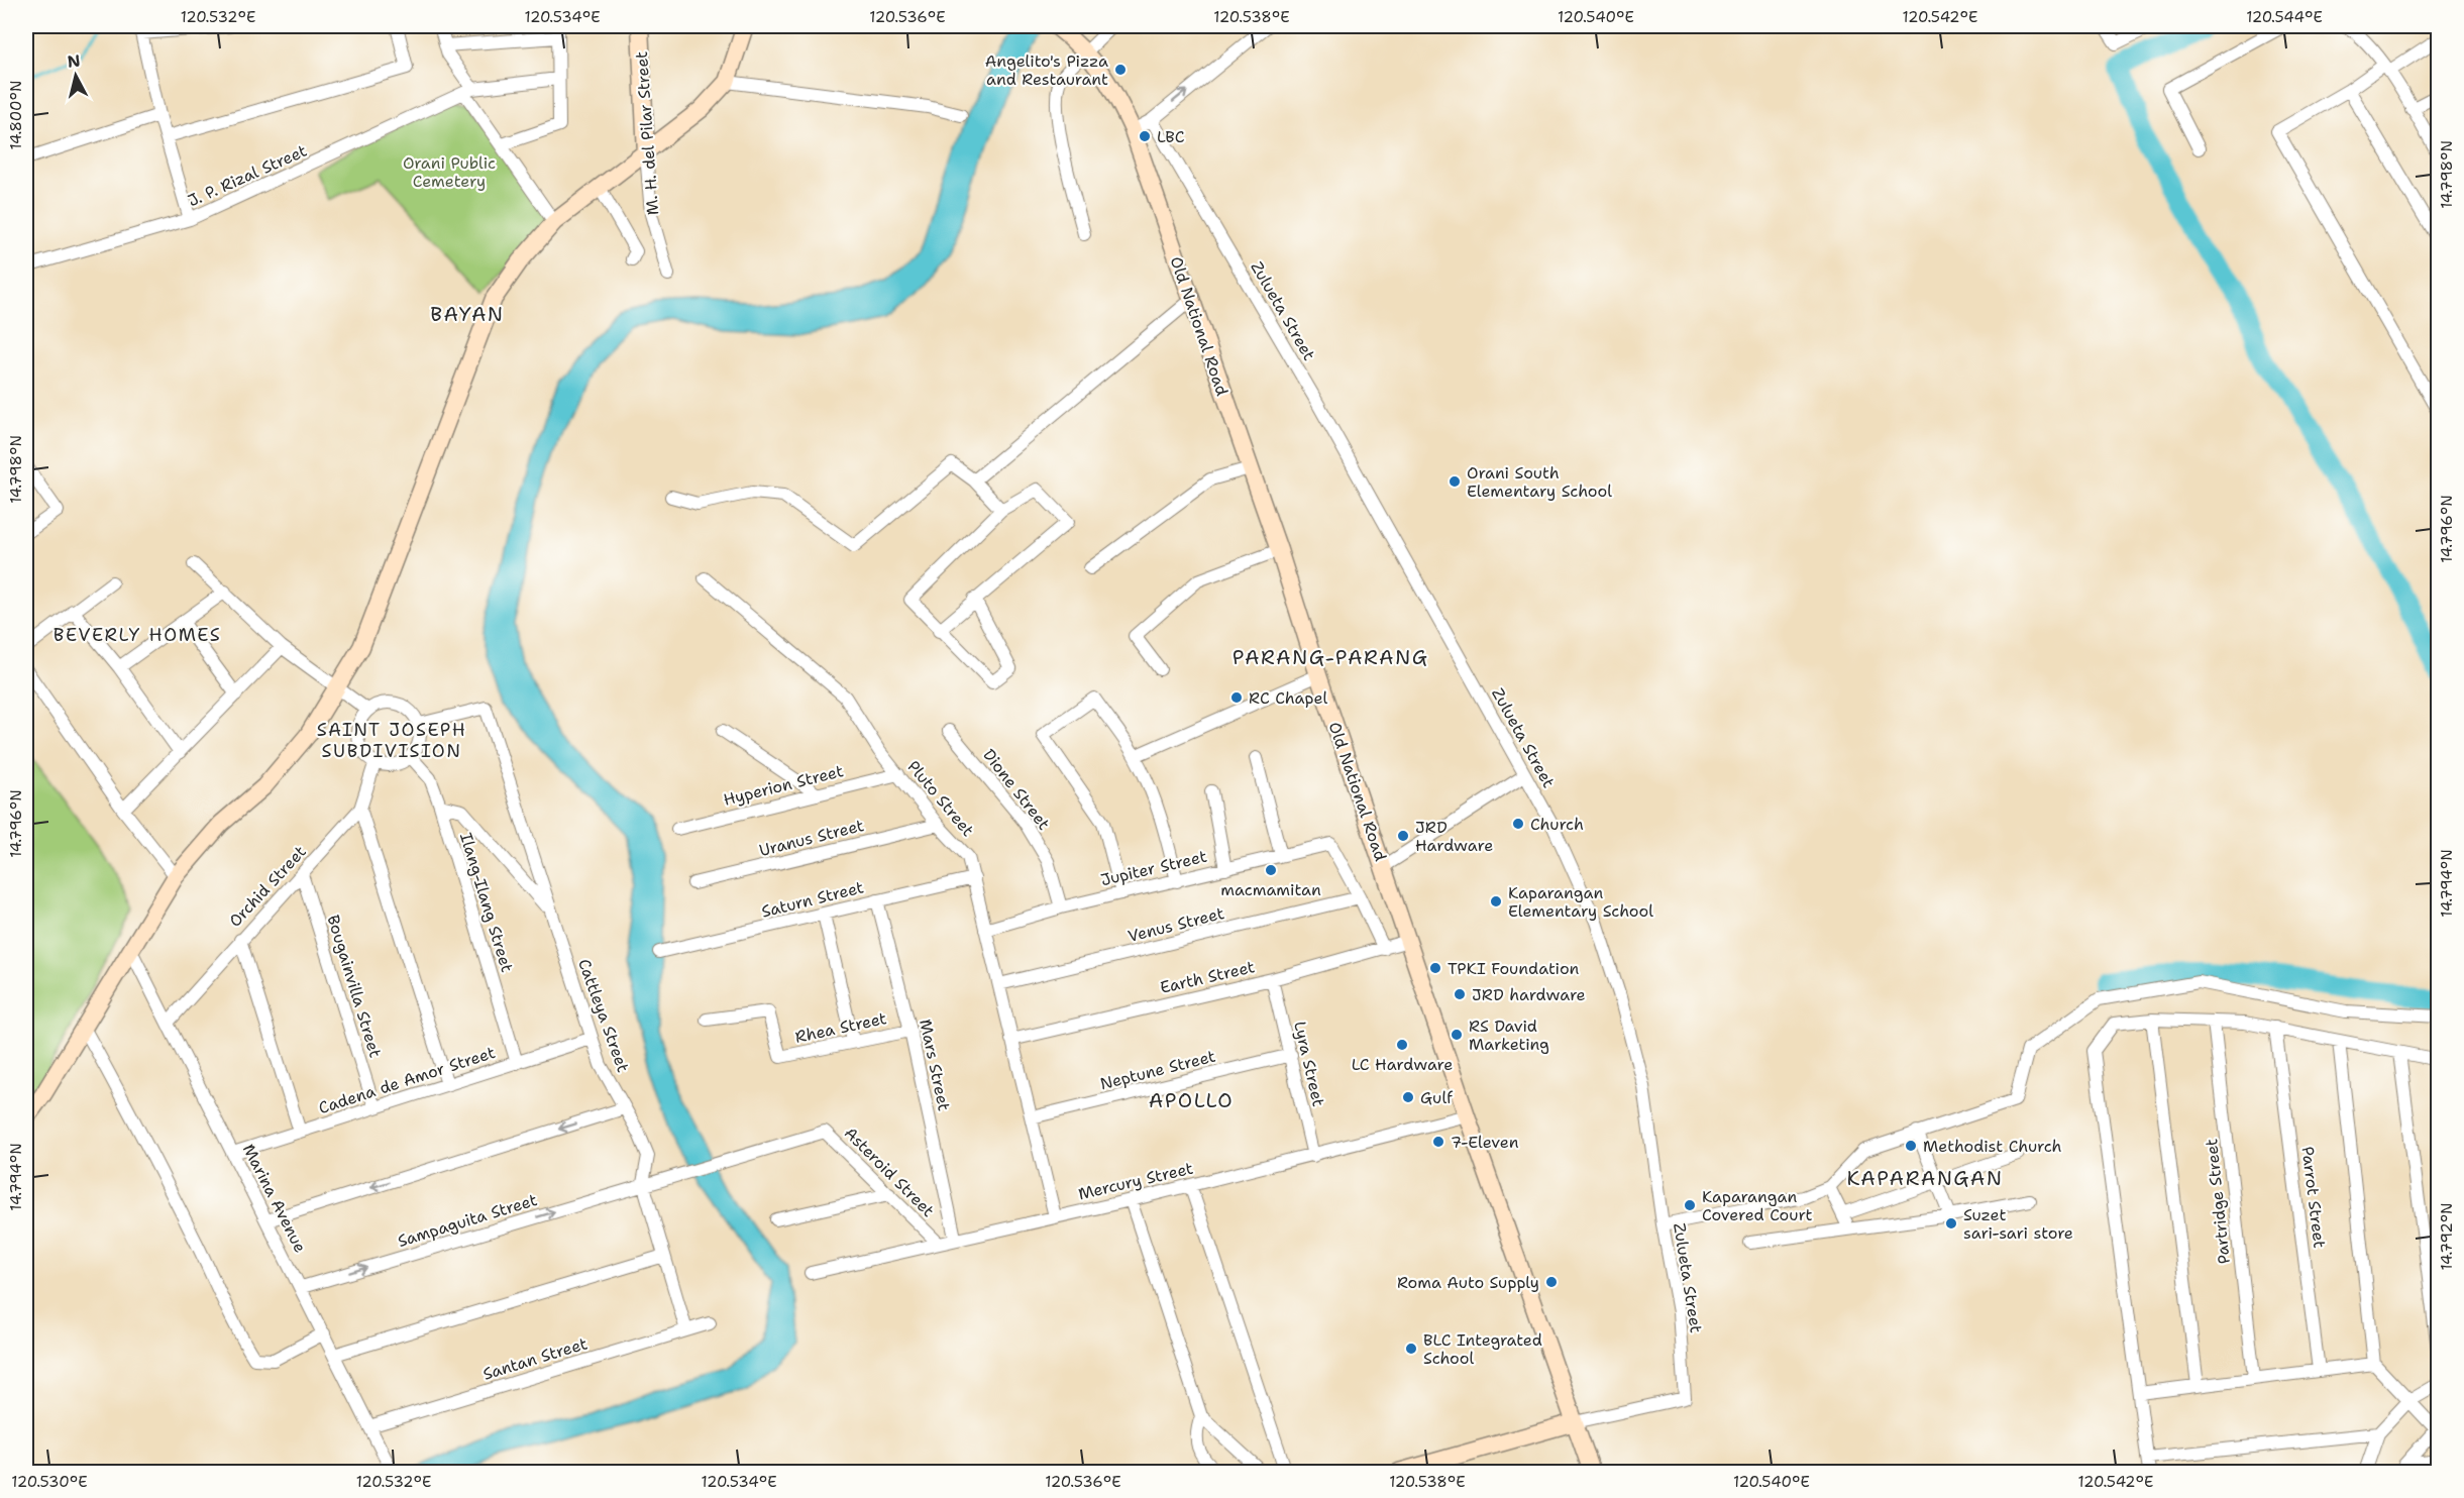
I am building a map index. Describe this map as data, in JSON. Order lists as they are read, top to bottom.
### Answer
{
  "streets": {
    "street": [
      "M. H. del Pilar Street",
      "J. P. Rizal Street",
      "Zulueta Street",
      "Old National Road",
      "Hyperion Street",
      "Dione Street",
      "Pluto Street",
      "Uranus Street",
      "Jupiter Street",
      "Orchid Street",
      "Saturn Street",
      "Ilang-Ilang Street",
      "Venus Street",
      "Earth Street",
      "Bougainvilla Street",
      "Cattleya Street",
      "Rhea Street",
      "Lyra Street",
      "Mars Street",
      "Neptune Street",
      "Cadena de Amor Street",
      "Asteroid Street",
      "Mercury Street",
      "Parrot Street",
      "Marina Avenue",
      "Partridge Street",
      "Sampaguita Street",
      "Santan Street"
    ]
  },
  "crossings": [
    ["Zulueta Street", "Old National Road"],
    ["Old National Road", "Earth Street"],
    ["Old National Road", "Mercury Street"],
    ["Hyperion Street", "Pluto Street"],
    ["Dione Street", "Jupiter Street"],
    ["Pluto Street", "Uranus Street"],
    ["Pluto Street", "Jupiter Street"],
    ["Pluto Street", "Saturn Street"],
    ["Pluto Street", "Venus Street"],
    ["Pluto Street", "Earth Street"],
    ["Pluto Street", "Neptune Street"],
    ["Pluto Street", "Mercury Street"],
    ["Jupiter Street", "Venus Street"],
    ["Orchid Street", "Ilang-Ilang Street"],
    ["Orchid Street", "Bougainvilla Street"],
    ["Orchid Street", "Cattleya Street"],
    ["Orchid Street", "Marina Avenue"],
    ["Saturn Street", "Mars Street"],
    ["Ilang-Ilang Street", "Cattleya Street"],
    ["Ilang-Ilang Street", "Cadena de Amor Street"],
    ["Earth Street", "Lyra Street"],
    ["Bougainvilla Street", "Cadena de Amor Street"],
    ["Cattleya Street", "Cadena de Amor Street"],
    ["Cattleya Street", "Sampaguita Street"],
    ["Cattleya Street", "Santan Street"],
    ["Rhea Street", "Mars Street"],
    ["Lyra Street", "Neptune Street"],
    ["Lyra Street", "Mercury Street"],
    ["Mars Street", "Mercury Street"],
    ["Cadena de Amor Street", "Marina Avenue"],
    ["Asteroid Street", "Mercury Street"],
    ["Asteroid Street", "Sampaguita Street"],
    ["Marina Avenue", "Sampaguita Street"],
    ["Marina Avenue", "Santan Street"]
  ],
  "districts": [
    "BAYAN",
    "BEVERLY HOMES",
    "PARANG-PARANG",
    "SAINT JOSEPH SUBDIVISION",
    "APOLLO",
    "KAPARANGAN"
  ],
  "parks": ["Orani Public Cemetery"],
  "places": [
    "Angelito's Pizza and Restaurant",
    "LBC",
    "Orani South Elementary School",
    "RC Chapel",
    "Church",
    "JRD Hardware",
    "macmamitan",
    "Kaparangan Elementary School",
    "TPKI Foundation",
    "JRD hardware",
    "RS David Marketing",
    "LC Hardware",
    "Gulf",
    "7-Eleven",
    "Methodist Church",
    "Kaparangan Covered Court",
    "Suzet sari-sari store",
    "Roma Auto Supply",
    "BLC Integrated School"
  ],
  "north": "top",
  "coordinates": [
    "120.532°E",
    "120.534°E",
    "120.536°E",
    "120.538°E",
    "120.540°E",
    "120.542°E",
    "120.544°E",
    "14.800°N",
    "14.798°N",
    "14.796°N",
    "14.794°N",
    "14.792°N",
    "120.530°E"
  ]
}
